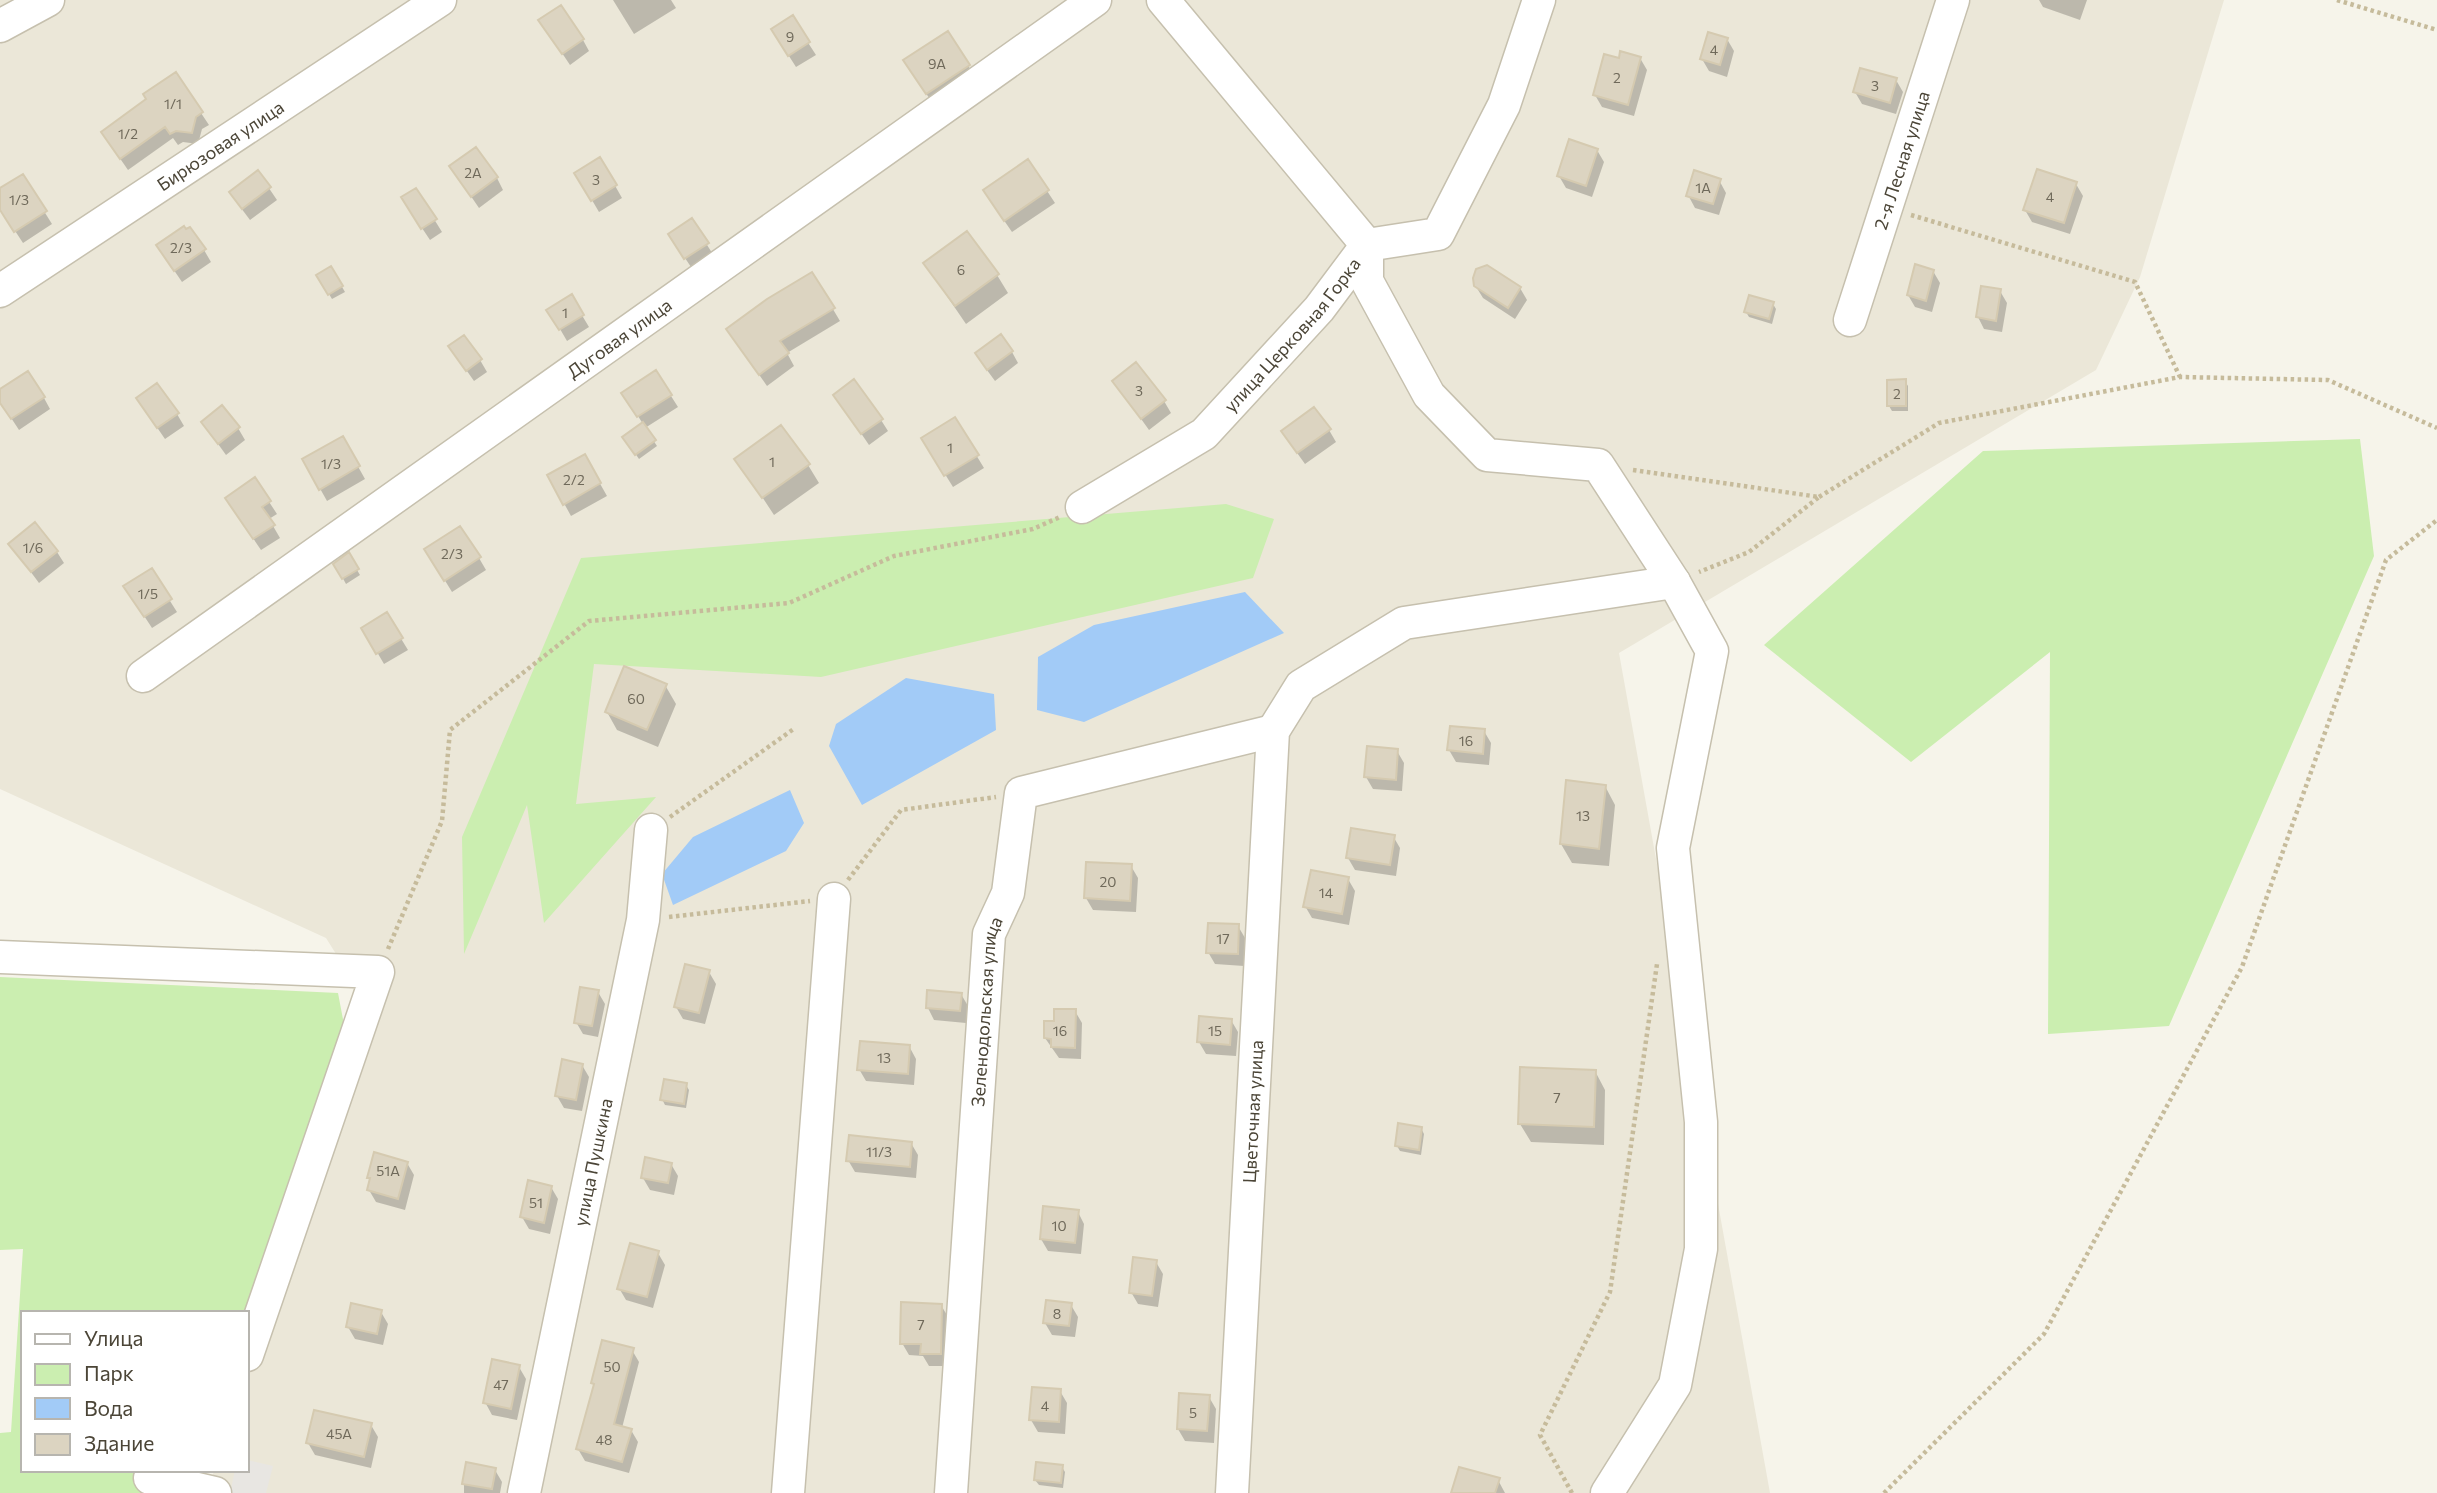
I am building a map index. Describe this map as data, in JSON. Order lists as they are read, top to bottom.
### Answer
{
  "streets": {
    "street": [
      "Бирюзовая улица",
      "2-я Лесная улица",
      "улица Церковная Горка",
      "Дуговая улица",
      "Зеленодольская улица",
      "Цветочная улица",
      "улица Пушкина"
    ]
  },
  "house_numbers": [
    "9",
    "4",
    "9А",
    "2",
    "3",
    "1/1",
    "1/2",
    "2А",
    "3",
    "1А",
    "4",
    "1/3",
    "2/3",
    "6",
    "1",
    "3",
    "2",
    "1",
    "1",
    "1/3",
    "2/2",
    "1/6",
    "2/3",
    "1/5",
    "60",
    "16",
    "13",
    "20",
    "14",
    "17",
    "16",
    "15",
    "13",
    "7",
    "11/3",
    "51А",
    "51",
    "10",
    "8",
    "7",
    "50",
    "47",
    "4",
    "5",
    "45А",
    "48"
  ],
  "legend": [
    "Улица",
    "Парк",
    "Вода",
    "Здание"
  ]
}
